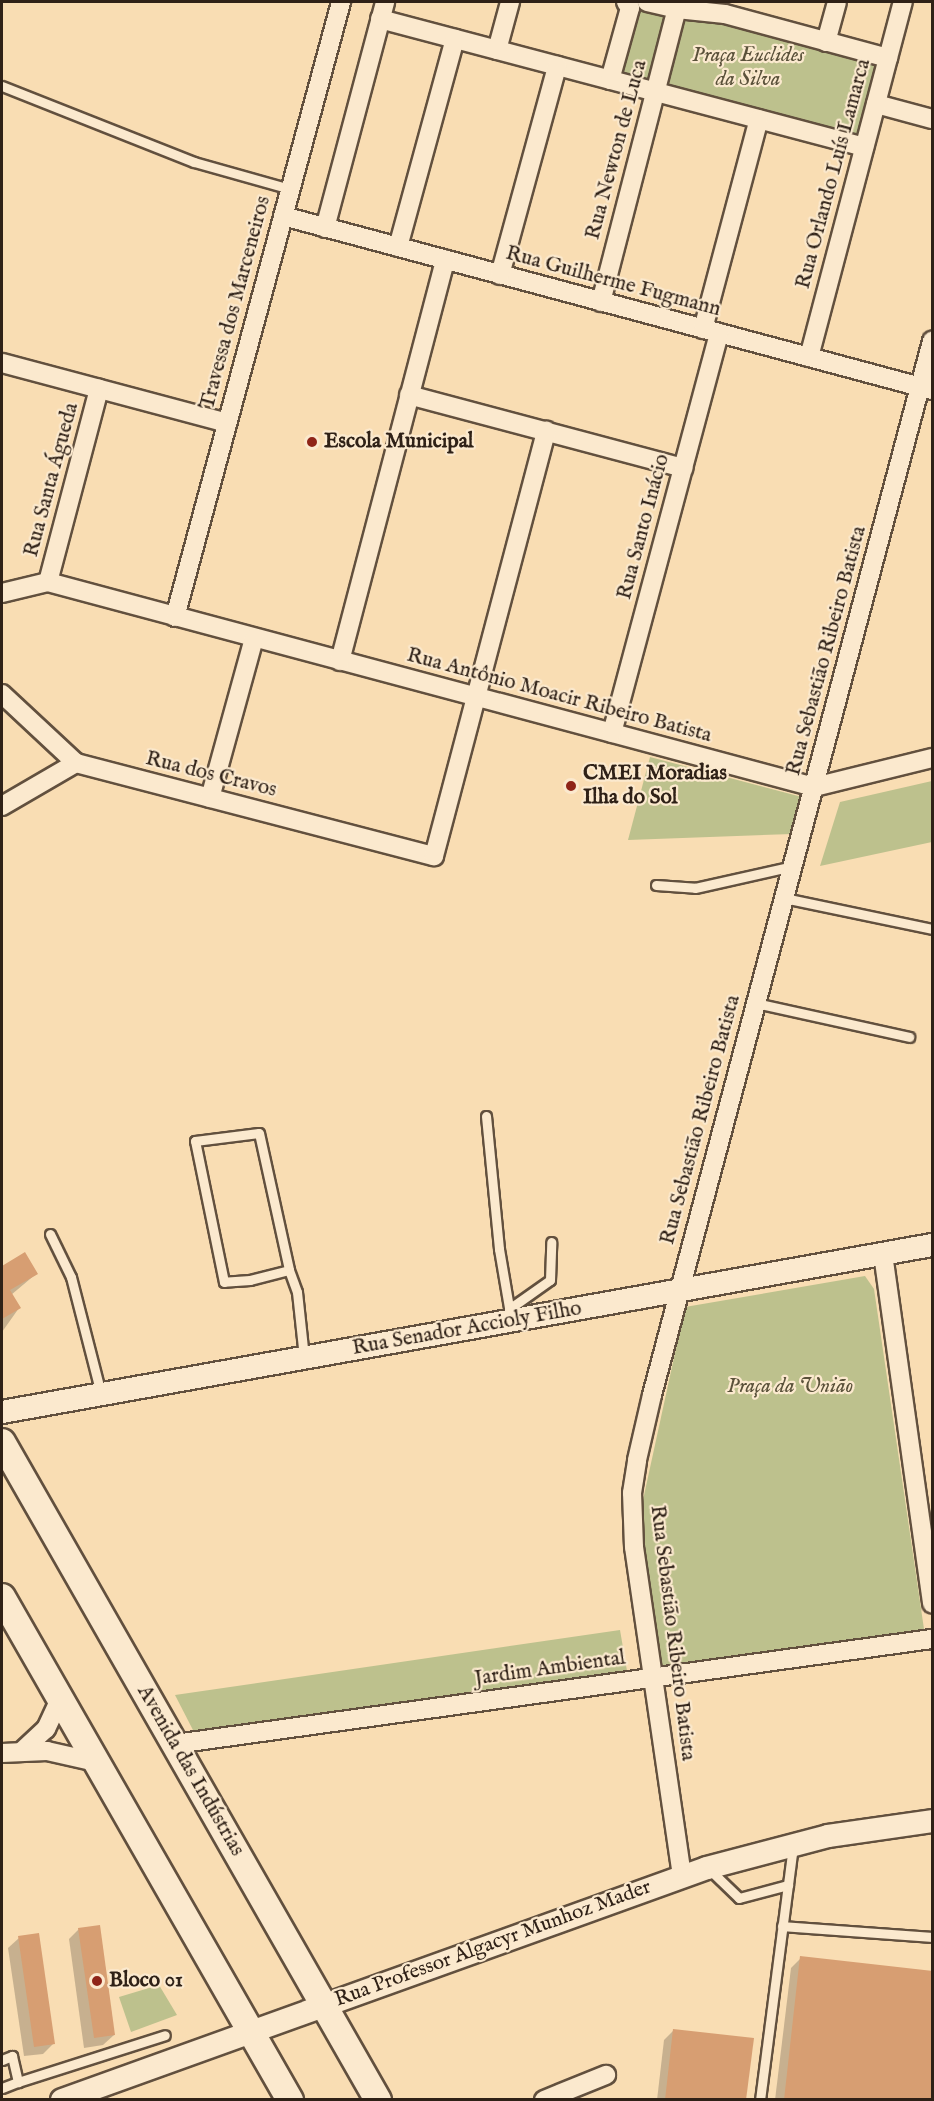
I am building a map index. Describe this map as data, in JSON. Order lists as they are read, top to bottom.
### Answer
{
  "streets": {
    "main road": ["Avenida das Indústrias"],
    "street": [
      "Rua Newton de Luca",
      "Rua Orlando Luís Lamarca",
      "Rua Guilherme Fugmann",
      "Travessa dos Marceneiros",
      "Rua Santa Águeda",
      "Rua Santo Inácio",
      "Rua Sebastião Ribeiro Batista",
      "Rua Antônio Moacir Ribeiro Batista",
      "Rua dos Cravos",
      "Rua Senador Accioly Filho",
      "Jardim Ambiental",
      "Rua Professor Algacyr Munhoz Mader"
    ]
  },
  "crossings": [
    ["Rua Newton de Luca", "Rua Guilherme Fugmann"],
    ["Rua Orlando Luís Lamarca", "Rua Guilherme Fugmann"],
    ["Rua Guilherme Fugmann", "Travessa dos Marceneiros"],
    ["Rua Guilherme Fugmann", "Rua Santo Inácio"],
    ["Rua Guilherme Fugmann", "Rua Sebastião Ribeiro Batista"],
    ["Travessa dos Marceneiros", "Rua Antônio Moacir Ribeiro Batista"],
    ["Rua Santa Águeda", "Rua Antônio Moacir Ribeiro Batista"],
    ["Rua Santo Inácio", "Rua Antônio Moacir Ribeiro Batista"],
    ["Rua Sebastião Ribeiro Batista", "Rua Antônio Moacir Ribeiro Batista"],
    ["Rua Sebastião Ribeiro Batista", "Rua Senador Accioly Filho"],
    ["Rua Sebastião Ribeiro Batista", "Jardim Ambiental"],
    ["Rua Sebastião Ribeiro Batista", "Rua Professor Algacyr Munhoz Mader"],
    ["Rua Antônio Moacir Ribeiro Batista", "Rua dos Cravos"],
    ["Jardim Ambiental", "Avenida das Indústrias"],
    ["Avenida das Indústrias", "Rua Professor Algacyr Munhoz Mader"]
  ],
  "parks": ["Praça Euclides da Silva", "Praça da União"],
  "places": ["Escola Municipal", "CMEI Moradias Ilha do Sol", "Bloco 01"]
}
